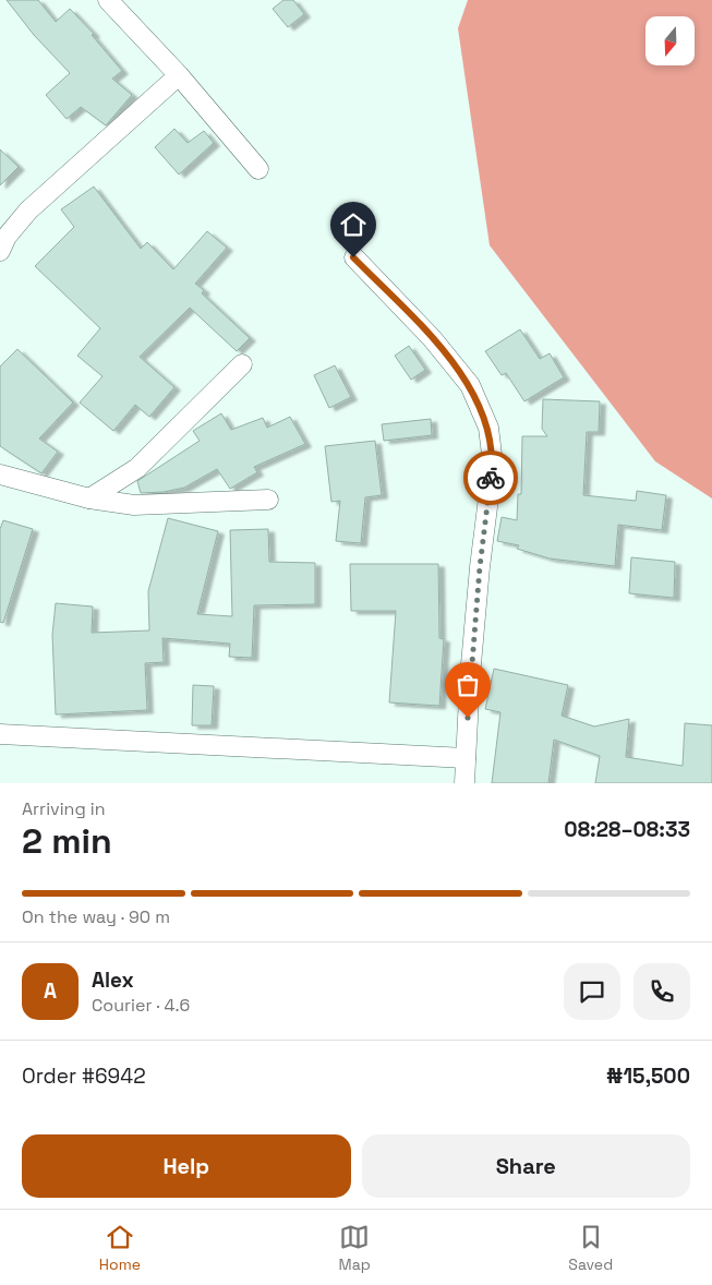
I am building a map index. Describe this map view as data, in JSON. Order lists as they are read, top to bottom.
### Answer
{
  "north": "bottom",
  "page": {
    "heading": ["2 min", "Arriving in", "08:28–08:33"],
    "panel": [
      "Alex",
      "Courier · 4.6",
      "Order #6942",
      "₦15,500"
    ],
    "bar": "On the way · 90 m",
    "round": "A",
    "buttons": ["Help", "Share"],
    "tabs": ["Home", "Map", "Saved"]
  }
}
